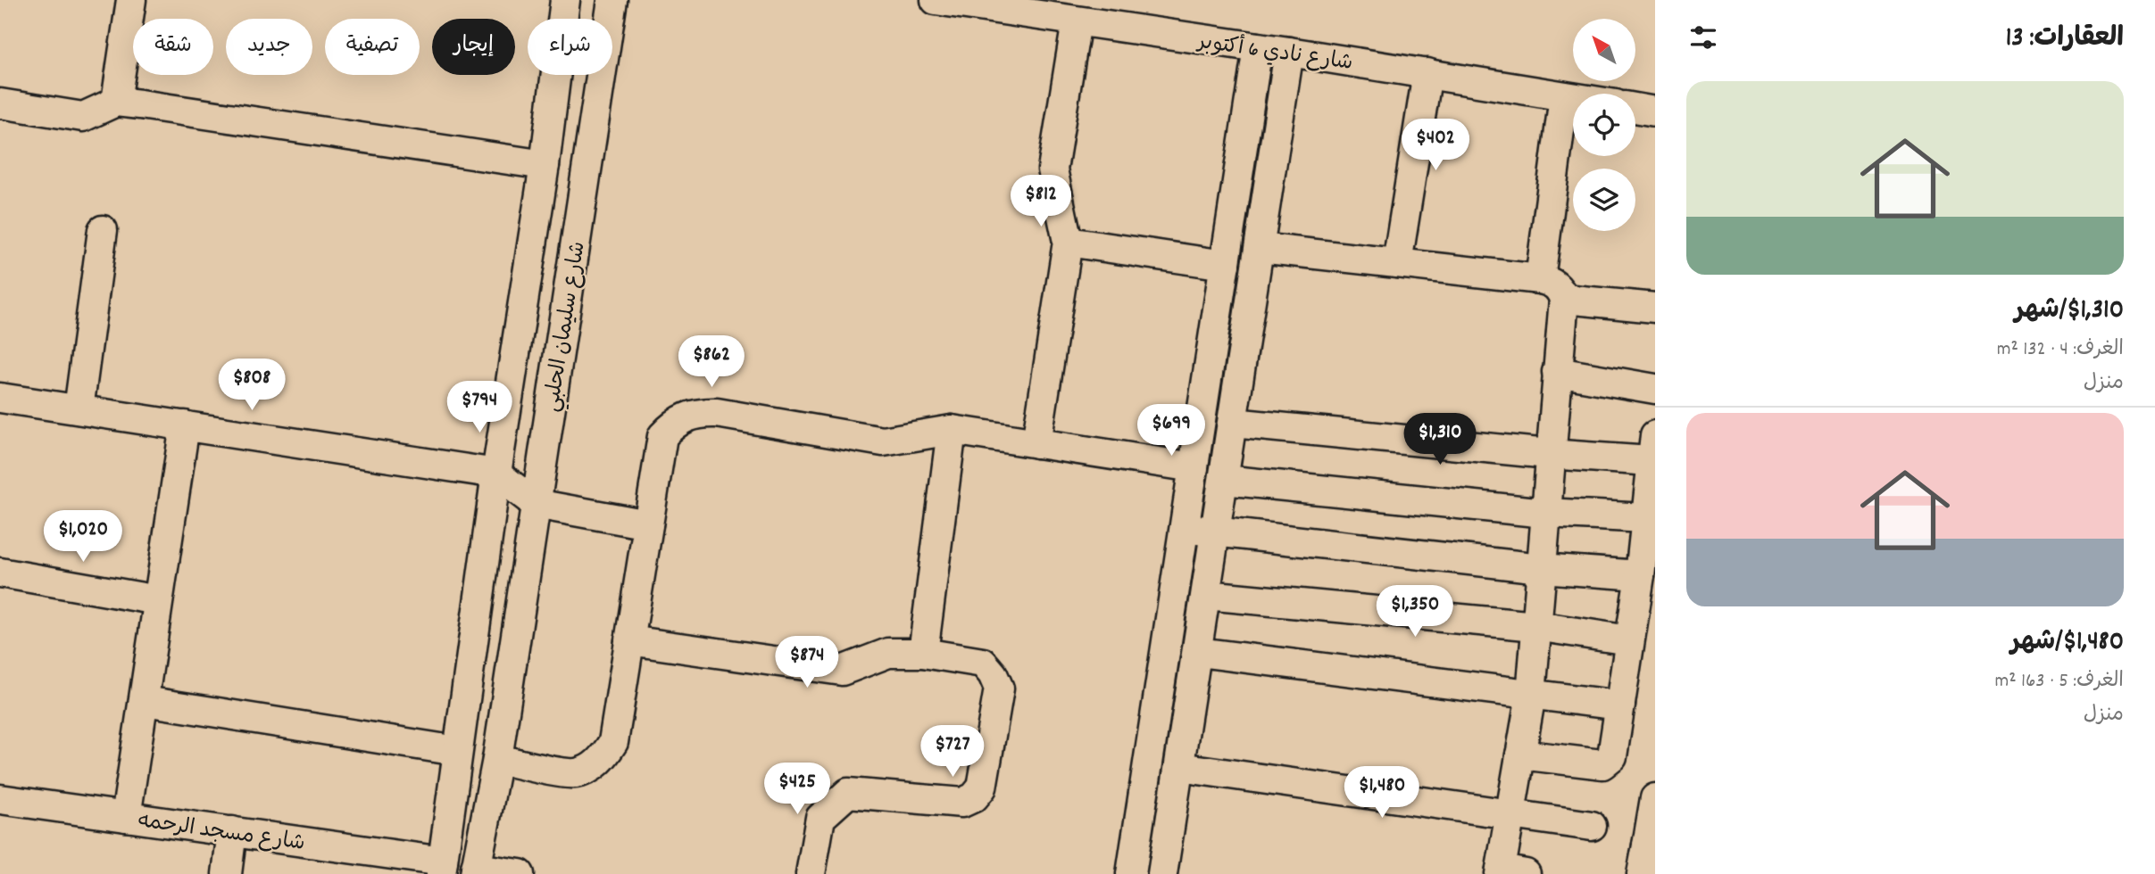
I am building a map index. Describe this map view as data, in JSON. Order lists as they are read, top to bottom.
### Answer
{
  "streets": {
    "street": ["شارع نادي 6 أكتوبر", "شارع سليمان الحلبي", "شارع مسجد الرحمه"]
  },
  "crossings": [
    ["شارع سليمان الحلبي", "شارع مسجد الرحمه"]
  ],
  "north": "top left",
  "page": {
    "heading": "العقارات: 13",
    "chip": [
      "شراء",
      "إيجار",
      "تصفية",
      "جديد",
      "شقة"
    ],
    "list": [
      {
        "name": "$1,310/شهر",
        "note": "الغرف: 4 · 132 m² · منزل"
      },
      {
        "name": "$1,480/شهر",
        "note": "الغرف: 5 · 163 m² · منزل"
      }
    ],
    "price": [
      "$402",
      "$812",
      "$862",
      "$808",
      "$794",
      "$699",
      "$1,310",
      "$1,020",
      "$1,350",
      "$874",
      "$727",
      "$425",
      "$1,480"
    ]
  }
}
